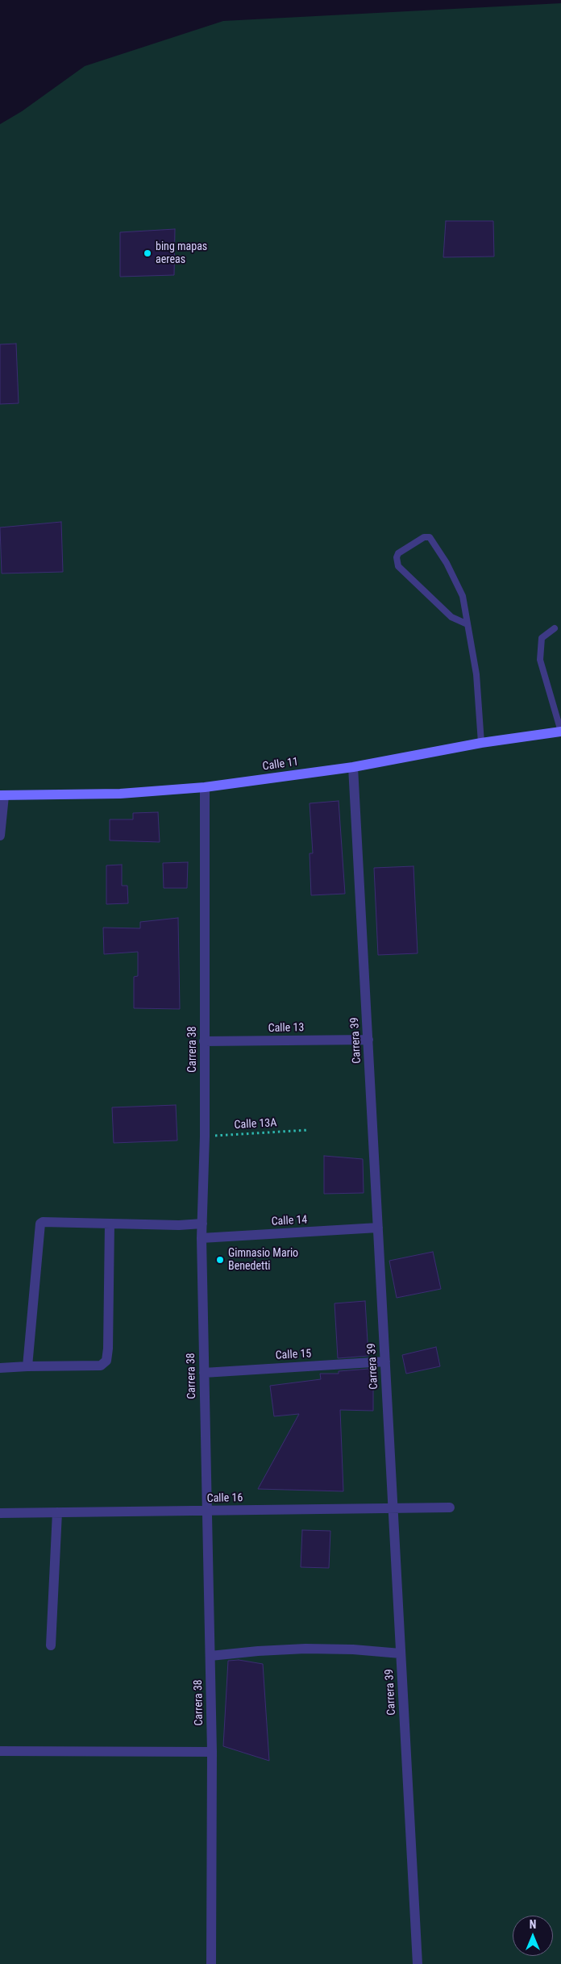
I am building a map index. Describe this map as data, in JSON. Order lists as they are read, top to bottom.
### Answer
{
  "streets": {
    "main road": ["Calle 11"],
    "street": [
      "Calle 13",
      "Carrera 39",
      "Carrera 38",
      "Calle 14",
      "Calle 15",
      "Calle 16"
    ],
    "path": ["Calle 13A"]
  },
  "crossings": [
    ["Calle 11", "Carrera 39"],
    ["Calle 11", "Carrera 38"],
    ["Calle 13", "Carrera 39"],
    ["Calle 13", "Carrera 38"],
    ["Carrera 39", "Calle 14"],
    ["Carrera 39", "Calle 15"],
    ["Carrera 39", "Calle 16"],
    ["Carrera 38", "Calle 13A"],
    ["Carrera 38", "Calle 14"],
    ["Carrera 38", "Calle 15"],
    ["Carrera 38", "Calle 16"]
  ],
  "places": ["bing mapas aereas", "Gimnasio Mario Benedetti"],
  "north": "top"
}
